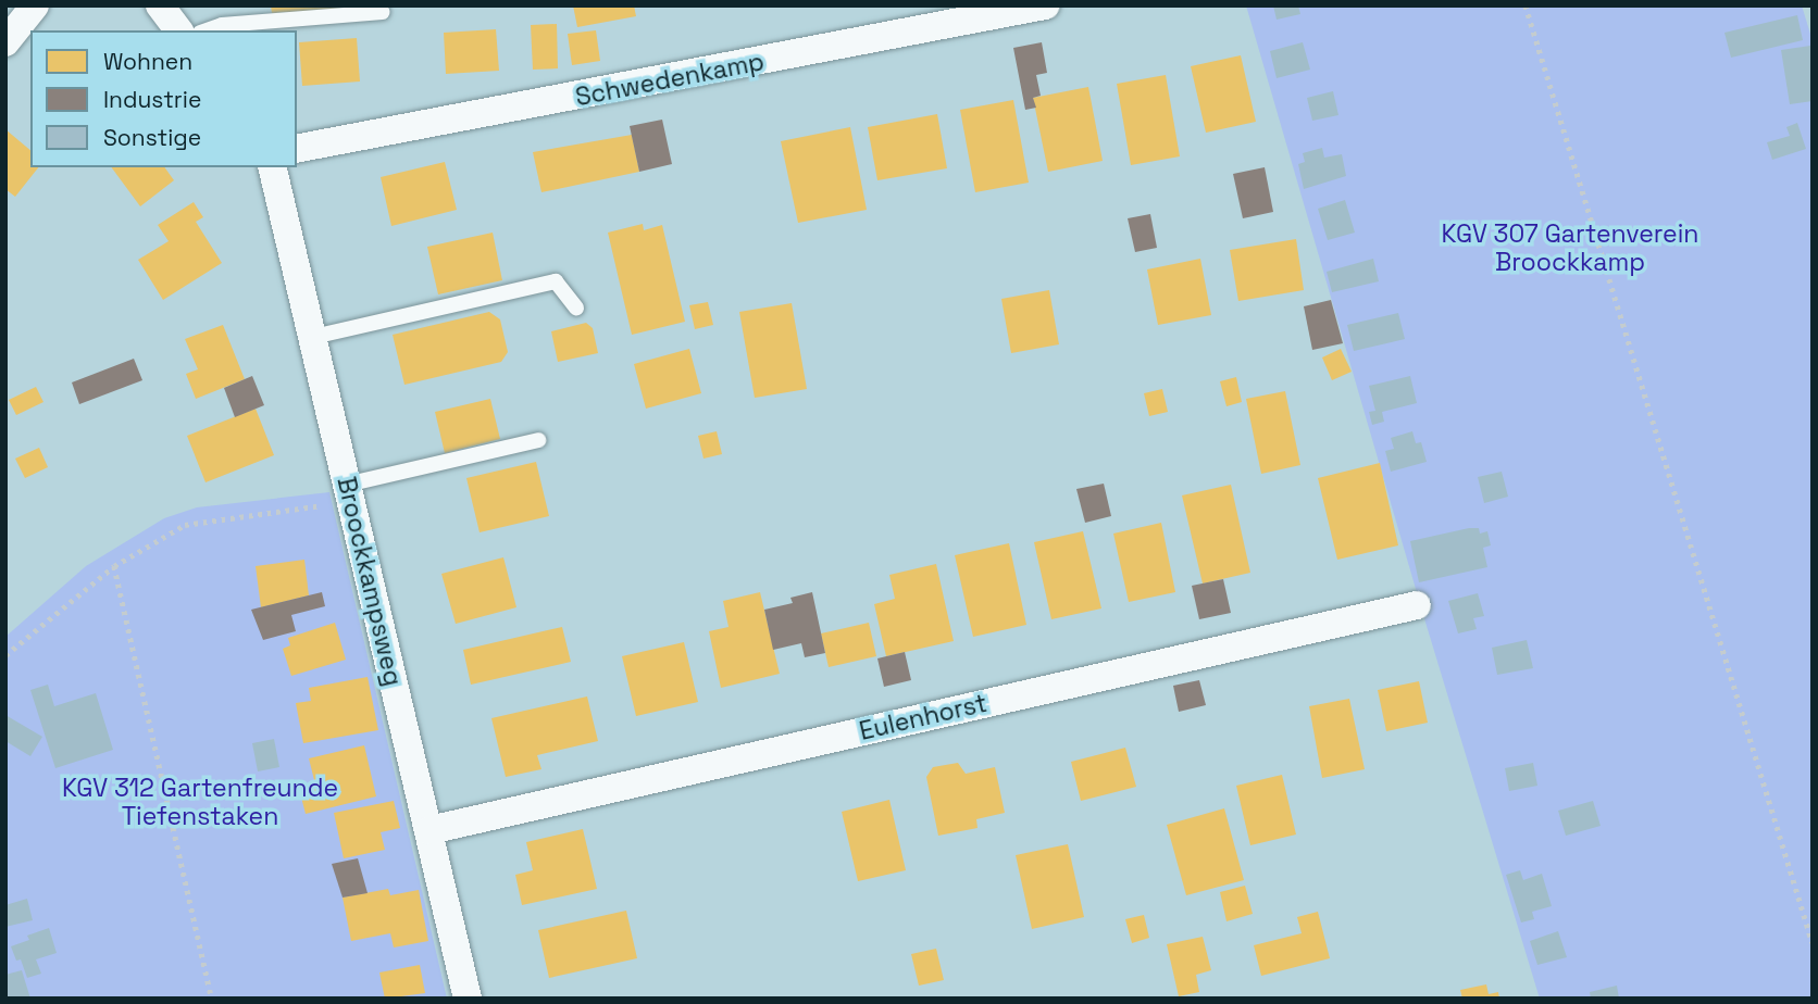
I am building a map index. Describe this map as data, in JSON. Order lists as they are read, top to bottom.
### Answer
{
  "streets": {
    "street": ["Schwedenkamp", "Broockkampsweg", "Eulenhorst"]
  },
  "crossings": [
    ["Broockkampsweg", "Eulenhorst"]
  ],
  "parks": ["KGV 307 Gartenverein Broockkamp", "KGV 312 Gartenfreunde Tiefenstaken"],
  "legend": ["Wohnen", "Industrie", "Sonstige"]
}
